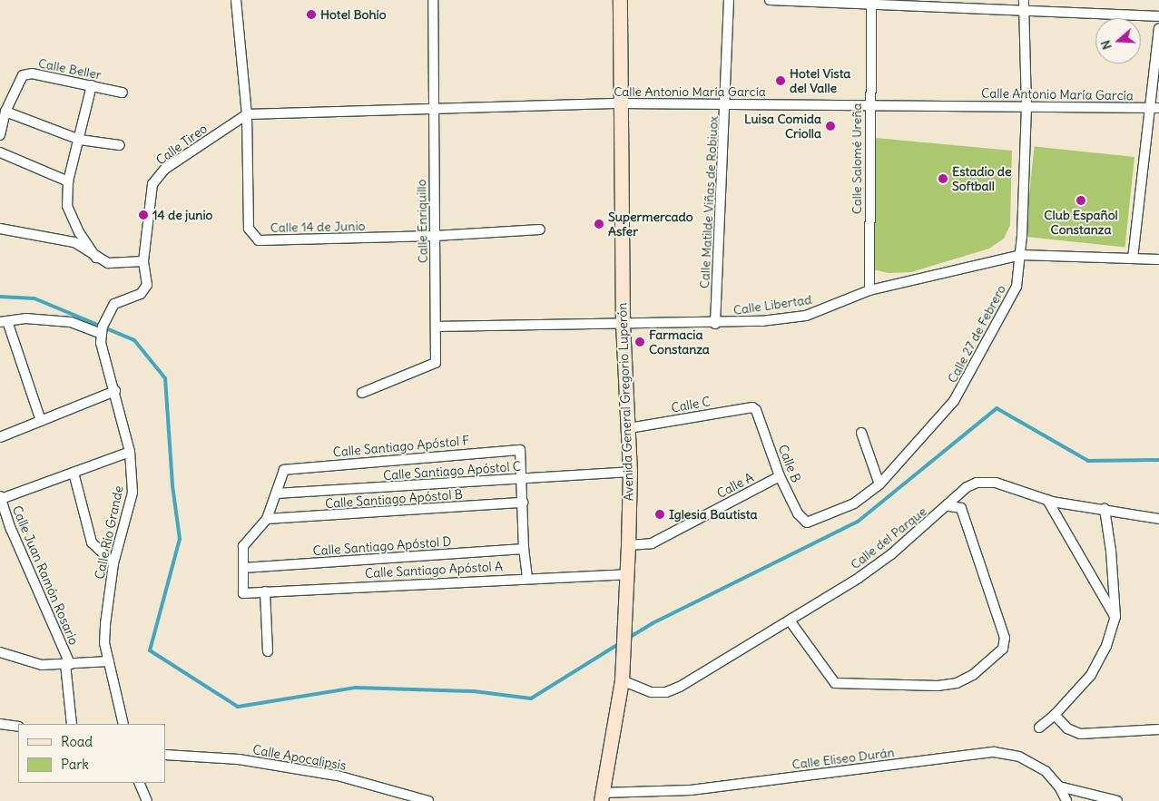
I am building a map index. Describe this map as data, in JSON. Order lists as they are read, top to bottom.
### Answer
{
  "streets": {
    "main road": ["Avenida General Gregorio Luperón"],
    "street": [
      "Calle Beller",
      "Calle Antonio María García",
      "Calle Tireo",
      "Calle Salomé Ureña",
      "Calle Matilde Viñas de Robiuox",
      "Calle Enriquillo",
      "Calle 14 de Junio",
      "Calle Libertad",
      "Calle 27 de Febrero",
      "Calle C",
      "Calle Santiago Apóstol F",
      "Calle B",
      "Calle Santiago Apóstol C",
      "Calle A",
      "Calle Santiago Apóstol B",
      "Calle Río Grande",
      "Calle del Parque",
      "Calle Santiago Apóstol D",
      "Calle Santiago Apóstol A",
      "Calle Juan Ramón Rosario",
      "Calle Apocalipsis",
      "Calle Eliseo Durán"
    ]
  },
  "crossings": [
    ["Calle Antonio María García", "Calle Tireo"],
    ["Calle Antonio María García", "Calle Salomé Ureña"],
    ["Calle Antonio María García", "Calle Matilde Viñas de Robiuox"],
    ["Calle Antonio María García", "Calle Enriquillo"],
    ["Calle Antonio María García", "Calle 14 de Junio"],
    ["Calle Antonio María García", "Calle 27 de Febrero"],
    ["Calle Antonio María García", "Avenida General Gregorio Luperón"],
    ["Calle Tireo", "Calle 14 de Junio"],
    ["Calle Salomé Ureña", "Calle Libertad"],
    ["Calle Matilde Viñas de Robiuox", "Calle Libertad"],
    ["Calle Enriquillo", "Calle 14 de Junio"],
    ["Calle Enriquillo", "Calle Libertad"],
    ["Calle Libertad", "Calle 27 de Febrero"],
    ["Calle Libertad", "Avenida General Gregorio Luperón"],
    ["Calle 27 de Febrero", "Calle B"],
    ["Avenida General Gregorio Luperón", "Calle C"],
    ["Avenida General Gregorio Luperón", "Calle Santiago Apóstol C"],
    ["Avenida General Gregorio Luperón", "Calle A"],
    ["Avenida General Gregorio Luperón", "Calle del Parque"],
    ["Avenida General Gregorio Luperón", "Calle Santiago Apóstol A"],
    ["Avenida General Gregorio Luperón", "Calle Eliseo Durán"],
    ["Calle C", "Calle B"],
    ["Calle Santiago Apóstol F", "Calle Santiago Apóstol C"],
    ["Calle B", "Calle A"],
    ["Calle Santiago Apóstol D", "Calle Santiago Apóstol A"]
  ],
  "places": [
    "Hotel Bohío",
    "Hotel Vista del Valle",
    "Luisa Comida Criolla",
    "Estadio de Softball",
    "Club Español Constanza",
    "14 de junio",
    "Supermercado Asfer",
    "Farmacia Constanza",
    "Iglesia Bautista"
  ],
  "legend": ["Road", "Park"],
  "north": "left"
}
